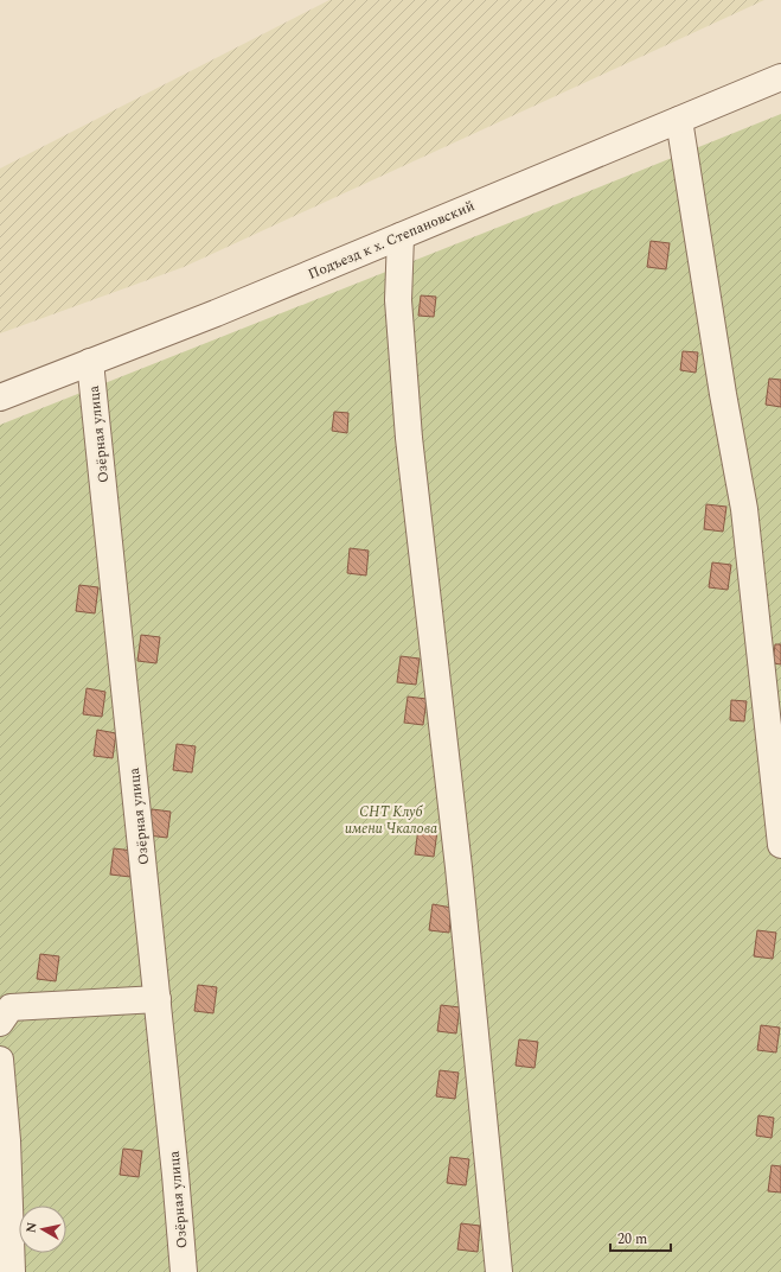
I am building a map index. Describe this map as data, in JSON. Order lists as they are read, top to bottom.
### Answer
{
  "streets": {
    "street": ["Подъезд к х. Степановский", "Озёрная улица"]
  },
  "crossings": [
    ["Подъезд к х. Степановский", "Озёрная улица"]
  ],
  "parks": ["СНТ Клуб имени Чкалова"],
  "scale_bar": "20 m",
  "north": "left"
}
